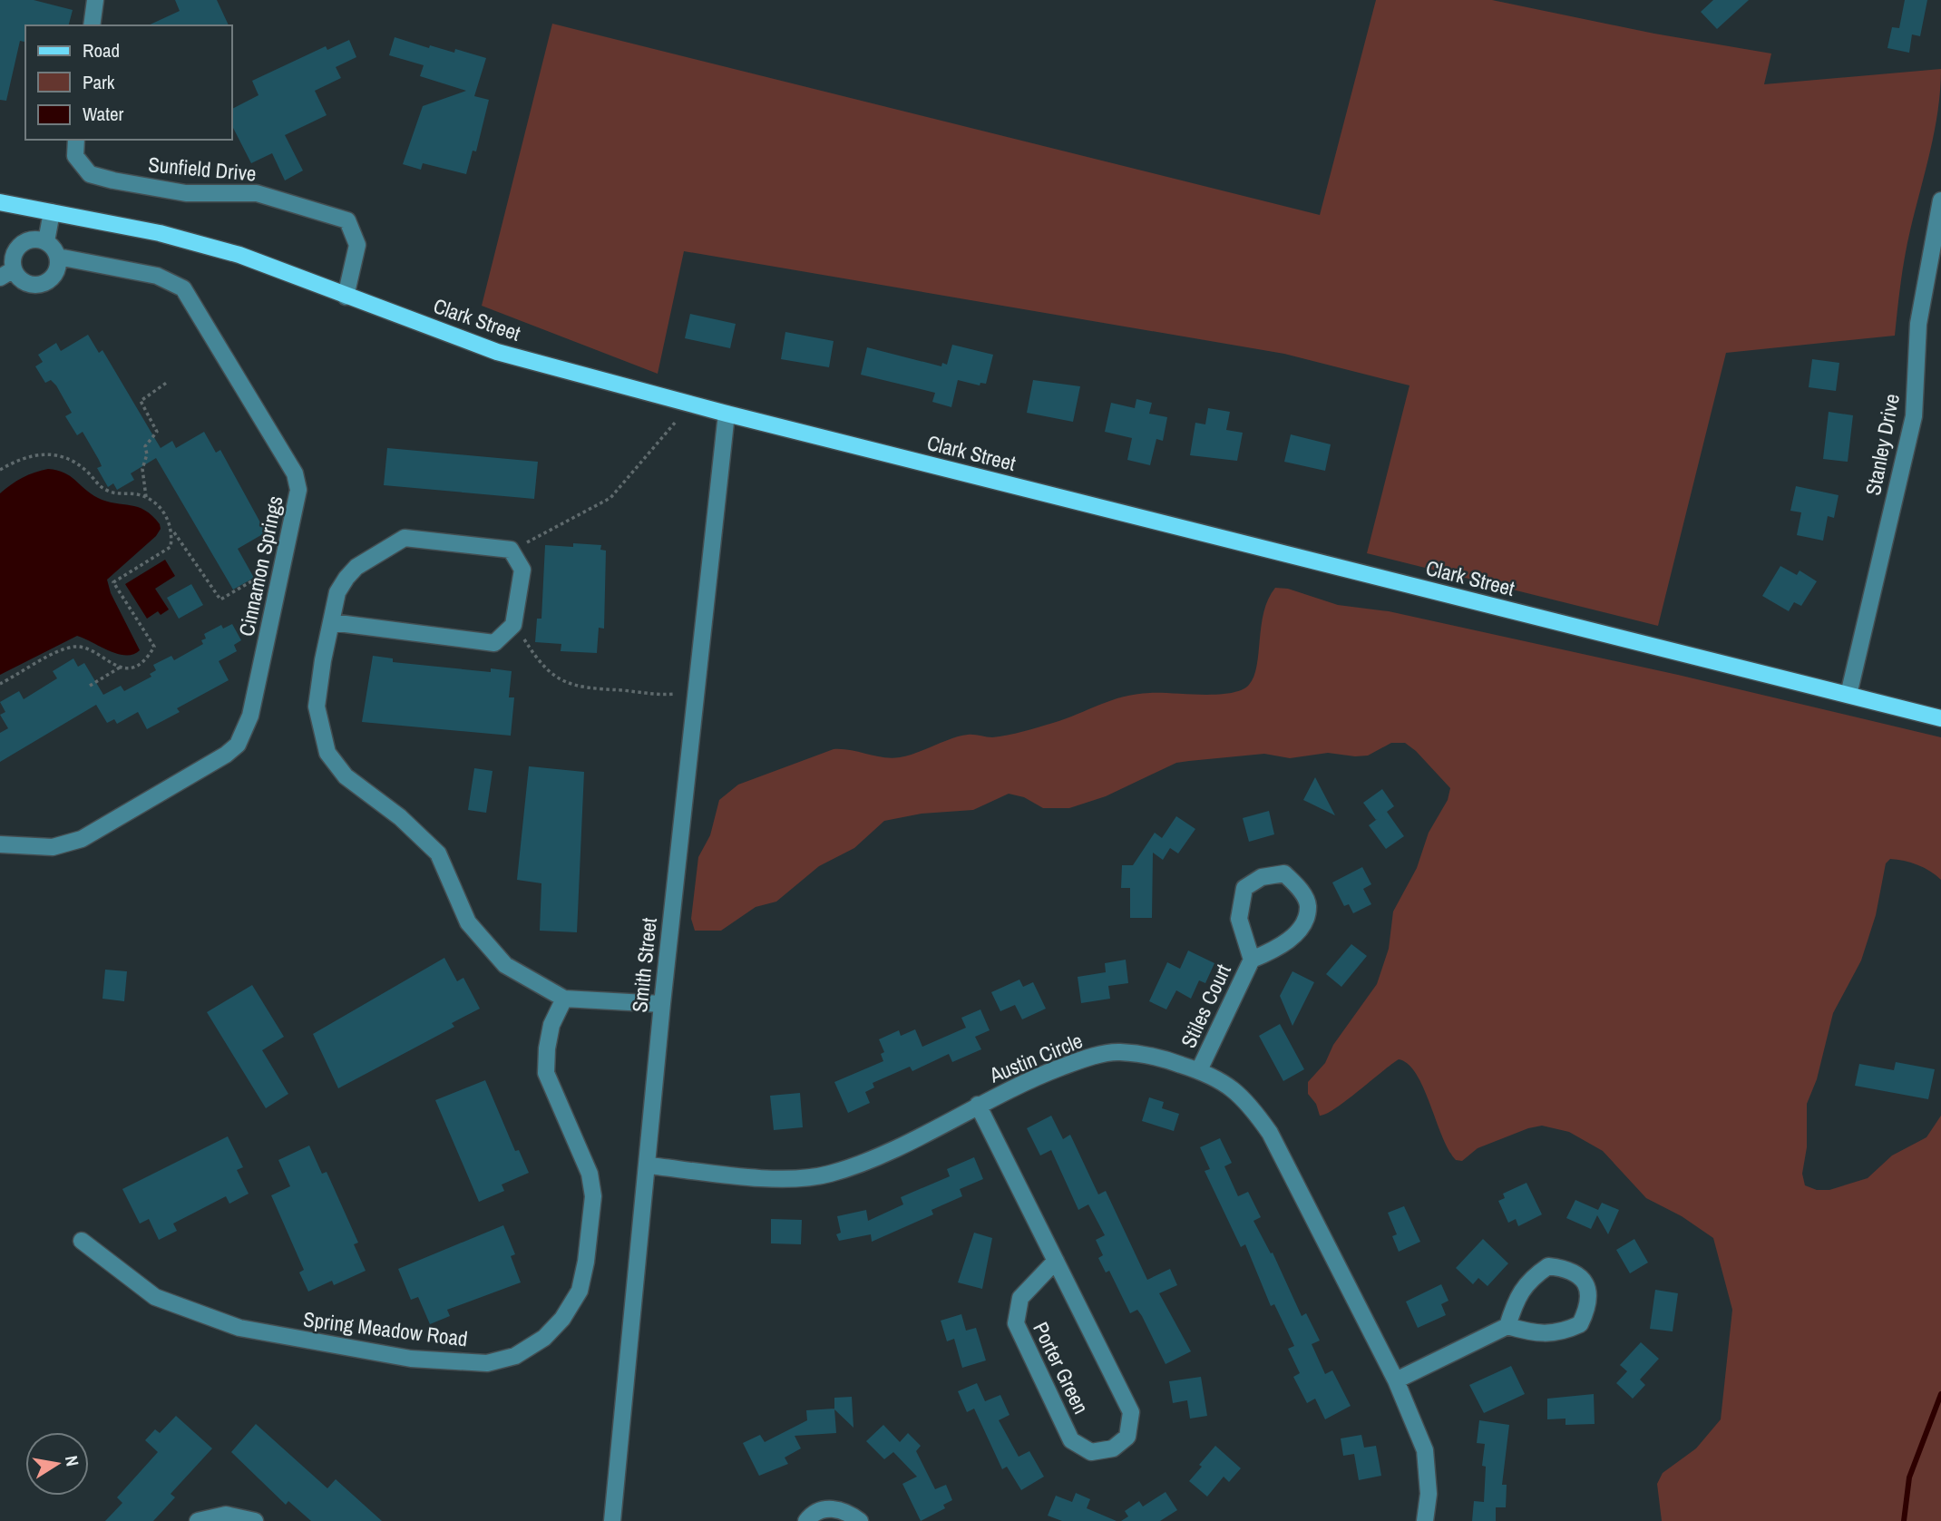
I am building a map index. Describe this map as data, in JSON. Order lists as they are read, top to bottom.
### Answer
{
  "streets": {
    "main road": ["Clark Street"],
    "street": [
      "Sunfield Drive",
      "Stanley Drive",
      "Cinnamon Springs",
      "Smith Street",
      "Stiles Court",
      "Austin Circle",
      "Spring Meadow Road",
      "Porter Green"
    ]
  },
  "crossings": [
    ["Sunfield Drive", "Clark Street"],
    ["Clark Street", "Stanley Drive"],
    ["Clark Street", "Smith Street"],
    ["Smith Street", "Austin Circle"],
    ["Stiles Court", "Austin Circle"],
    ["Austin Circle", "Porter Green"]
  ],
  "legend": ["Road", "Park", "Water"],
  "north": "right"
}
